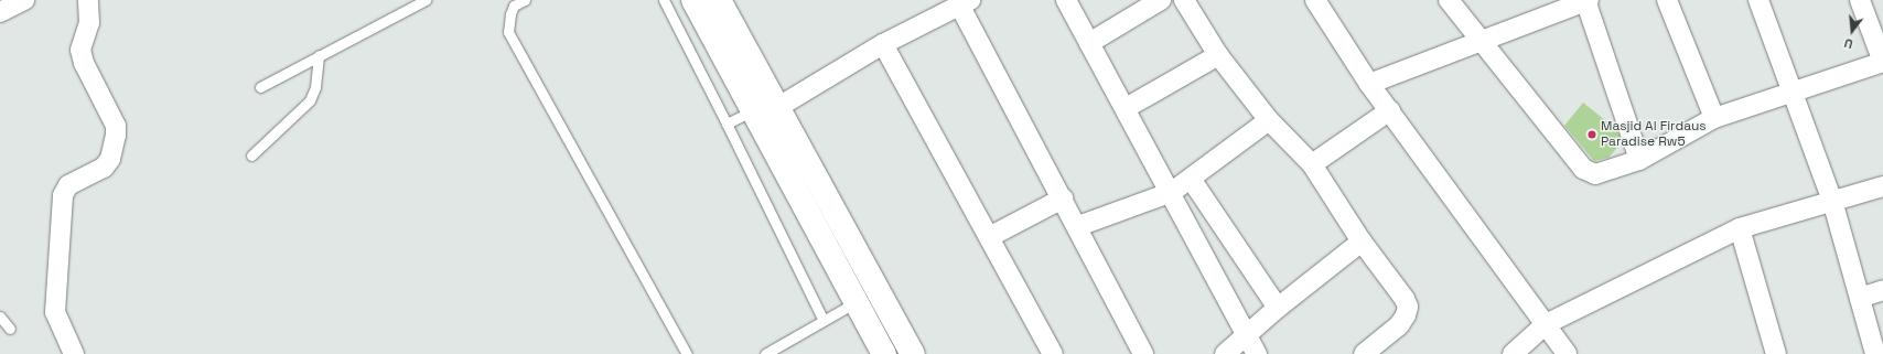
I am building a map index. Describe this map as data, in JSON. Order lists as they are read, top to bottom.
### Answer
{
  "places": ["Masjid Al Firdaus Paradise Rw5"],
  "north": "bottom"
}
